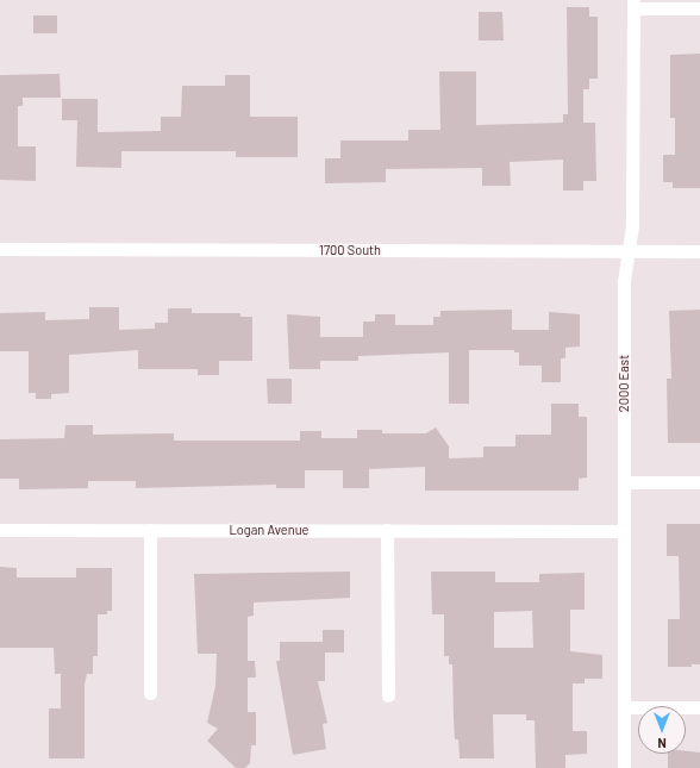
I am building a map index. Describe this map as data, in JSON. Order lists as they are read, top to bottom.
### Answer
{
  "streets": {
    "street": ["1700 South", "2000 East", "Logan Avenue"]
  },
  "crossings": [
    ["1700 South", "2000 East"],
    ["2000 East", "Logan Avenue"]
  ],
  "north": "bottom"
}
